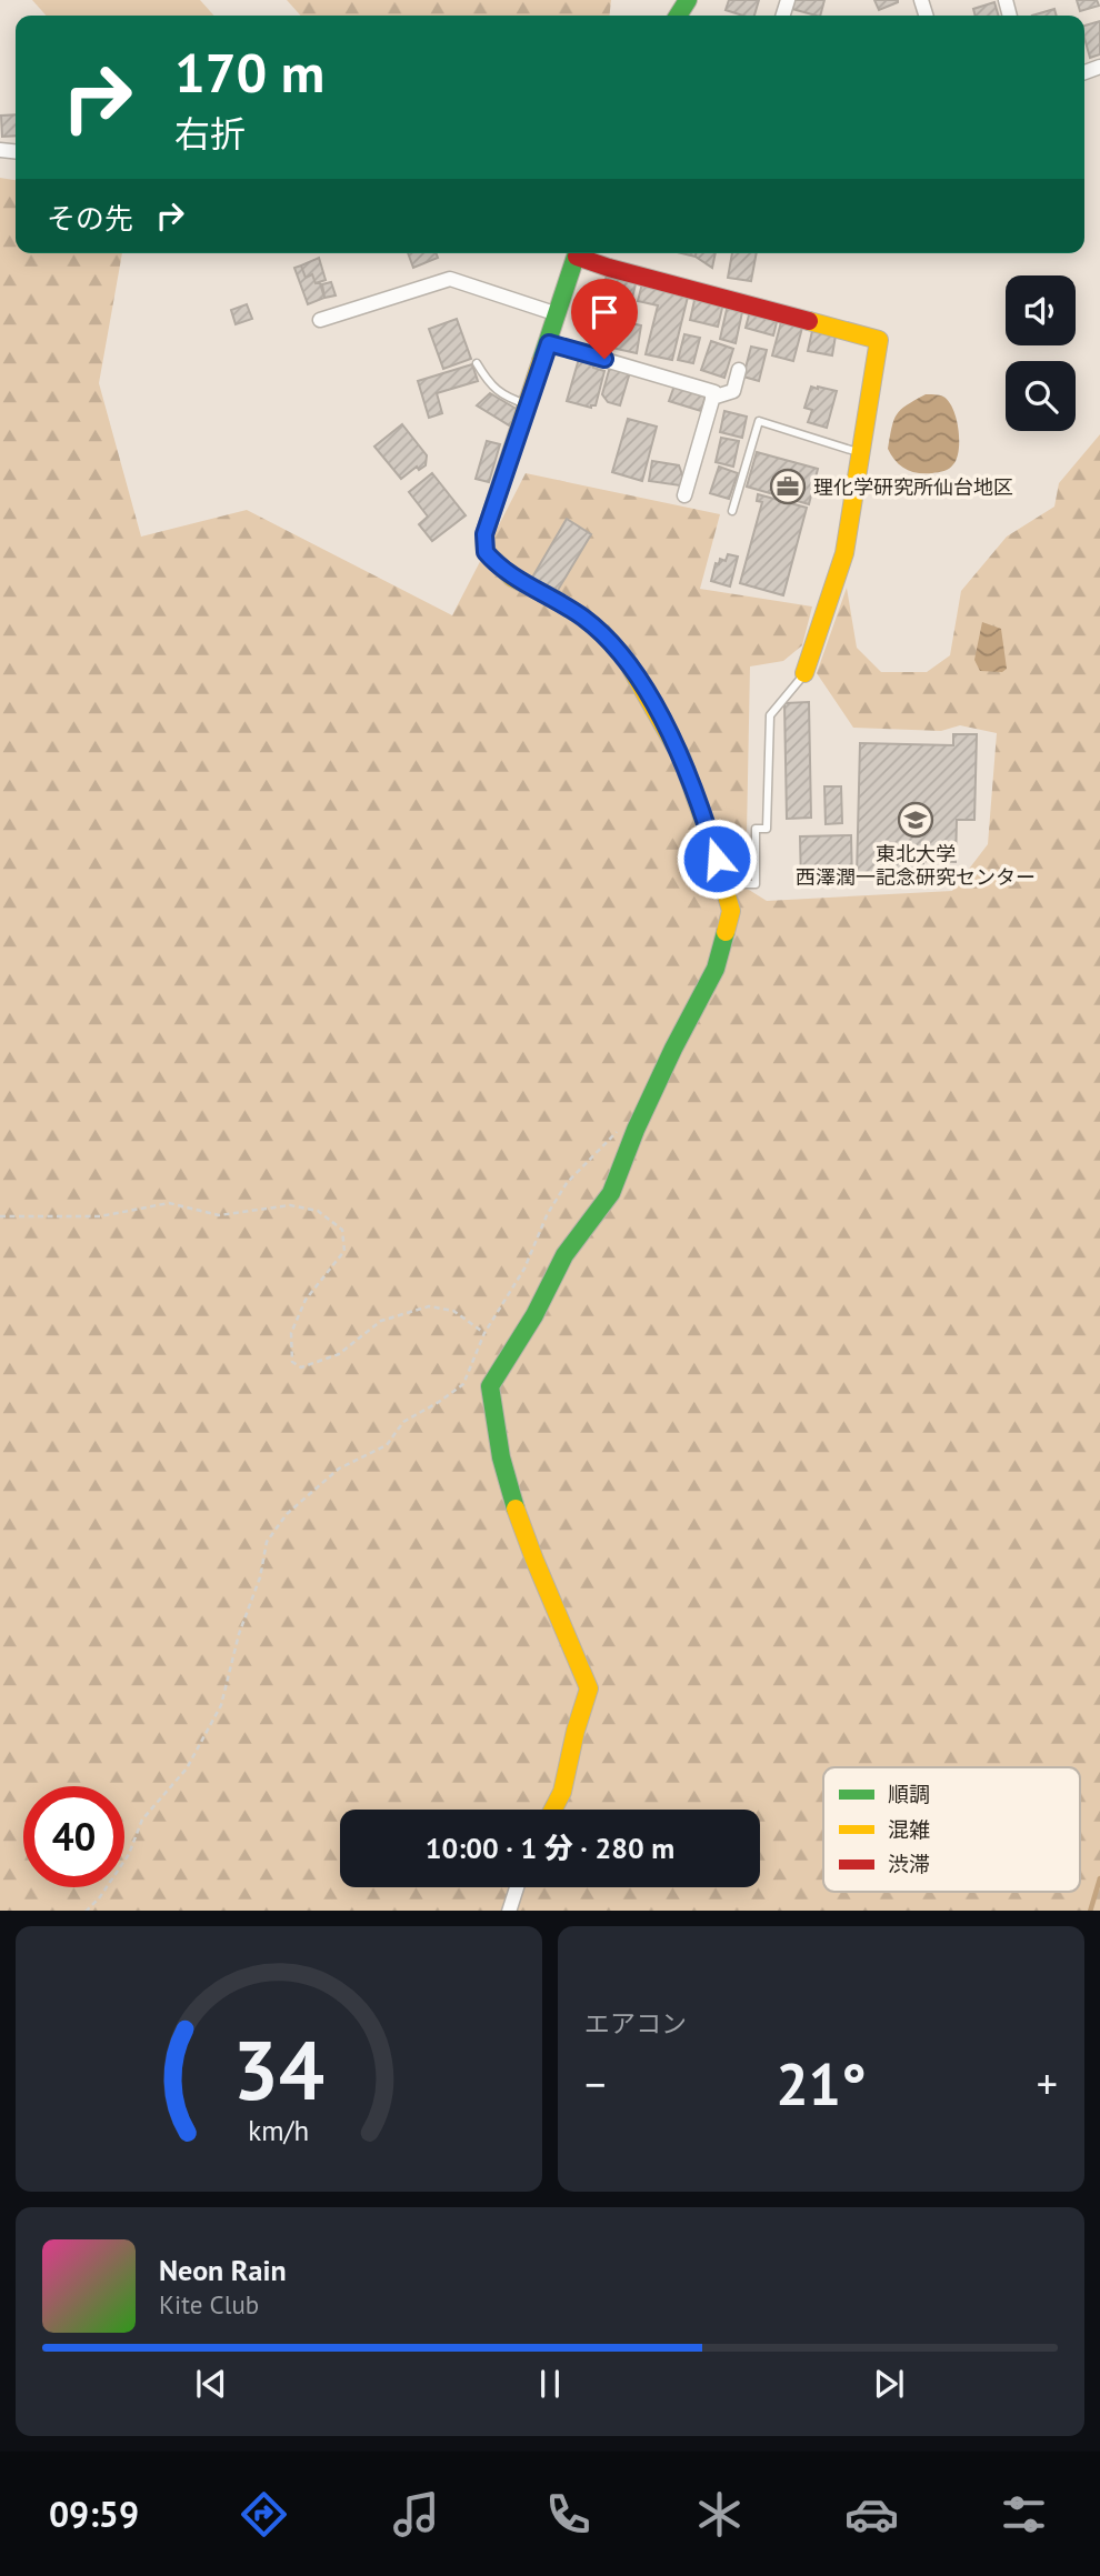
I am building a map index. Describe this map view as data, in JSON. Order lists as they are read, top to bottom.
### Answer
{
  "places": {
    "office": ["理化学研究所仙台地区"],
    "school or university": ["東北大学 西澤潤一記念研究センター"]
  },
  "legend": ["順調", "混雑", "渋滞"],
  "page": {
    "turn": ["170 m", "右折"],
    "then": "その先",
    "limit": "40",
    "trip": "10:00 · 1 分 · 280 m",
    "tile": "エアコン",
    "heat": ["−", "21°", "+"],
    "song": ["Neon Rain", "Kite Club"],
    "tabs": "09:59",
    "gauge": ["34", "km/h"]
  }
}
